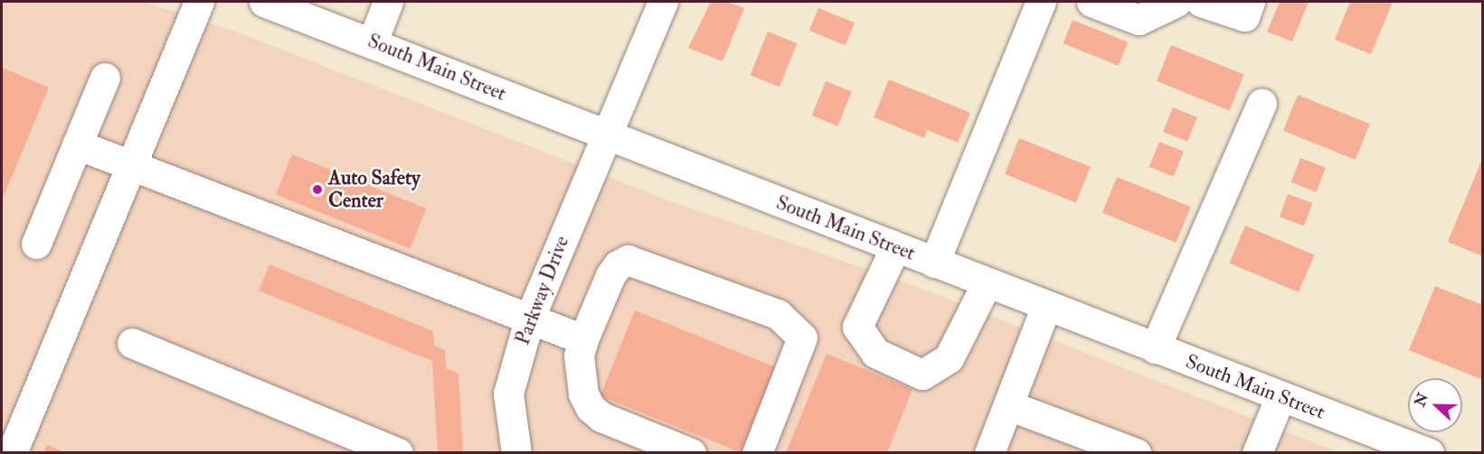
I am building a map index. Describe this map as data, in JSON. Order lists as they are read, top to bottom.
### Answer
{
  "streets": {
    "main road": ["South Main Street", "Parkway Drive"]
  },
  "crossings": [
    ["South Main Street", "Parkway Drive"]
  ],
  "places": ["Auto Safety Center"],
  "north": "left"
}
